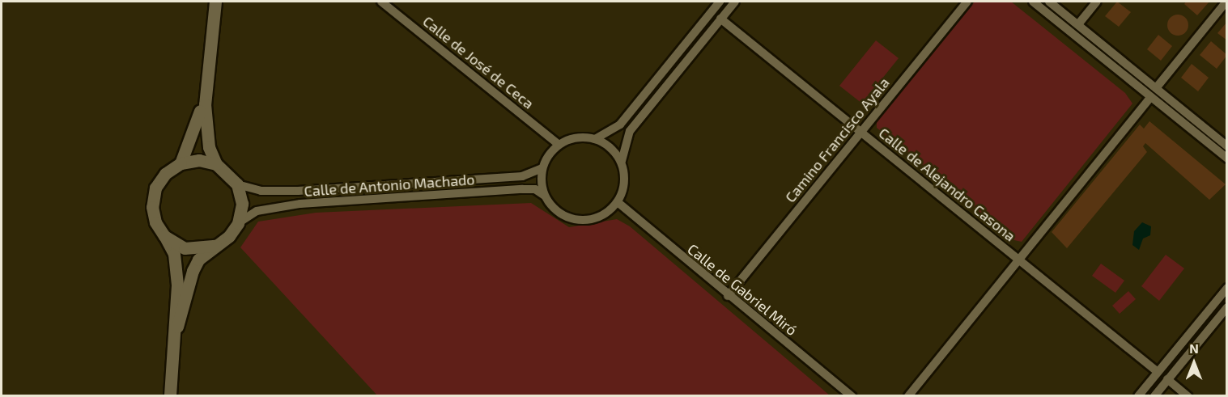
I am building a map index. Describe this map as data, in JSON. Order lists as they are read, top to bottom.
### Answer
{
  "streets": {
    "street": [
      "Calle de José de Ceca",
      "Camino Francisco Ayala",
      "Calle de Alejandro Casona",
      "Calle de Antonio Machado",
      "Calle de Gabriel Miró"
    ]
  },
  "crossings": [
    ["Calle de José de Ceca", "Calle de Antonio Machado"],
    ["Calle de José de Ceca", "Calle de Gabriel Miró"],
    ["Camino Francisco Ayala", "Calle de Alejandro Casona"],
    ["Camino Francisco Ayala", "Calle de Gabriel Miró"],
    ["Calle de Antonio Machado", "Calle de Gabriel Miró"]
  ],
  "north": "top"
}
